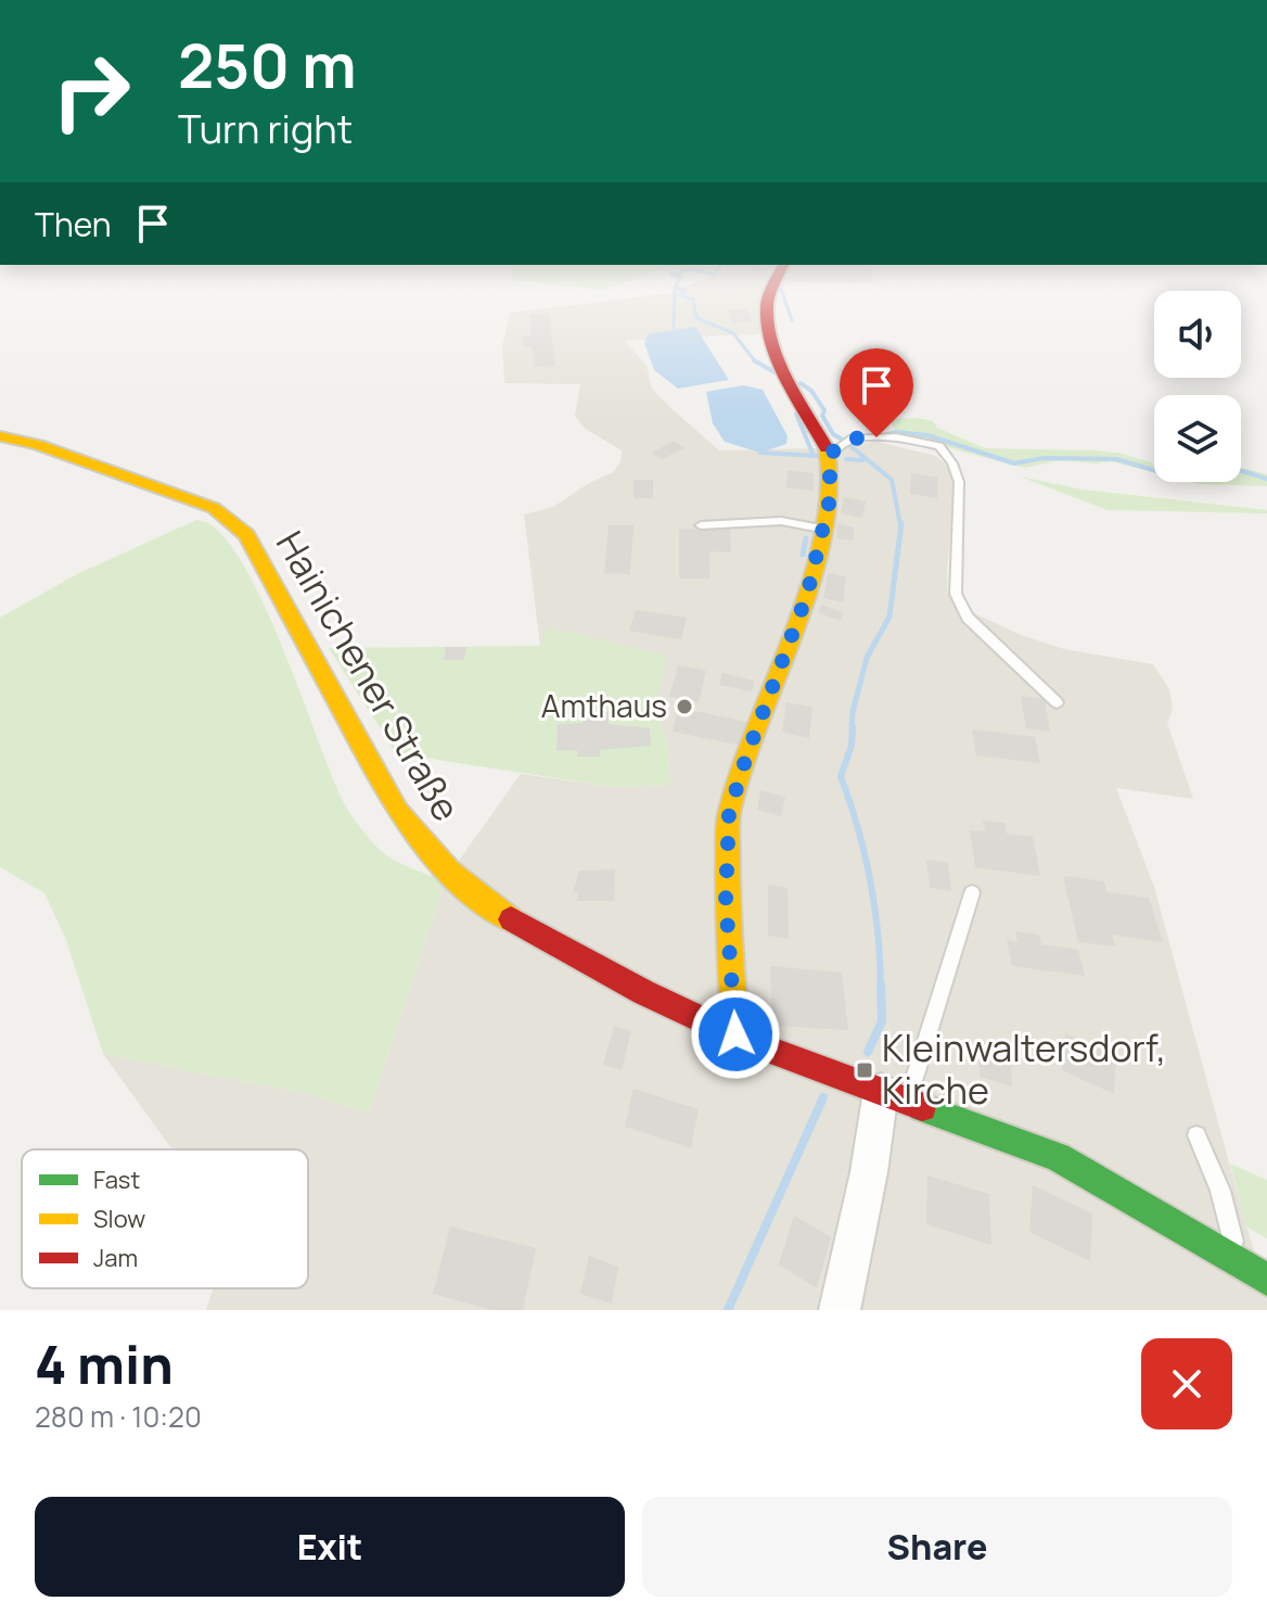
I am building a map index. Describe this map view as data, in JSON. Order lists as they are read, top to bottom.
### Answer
{
  "streets": {
    "main road": ["Hainichener Straße"]
  },
  "places": {
    "other": ["Amthaus"],
    "transit": ["Kleinwaltersdorf, Kirche"]
  },
  "legend": ["Fast", "Slow", "Jam"],
  "page": {
    "turn": ["250 m", "Turn right"],
    "then": "Then",
    "heading": ["4 min", "280 m · 10:20"],
    "buttons": ["Exit", "Share"]
  }
}
